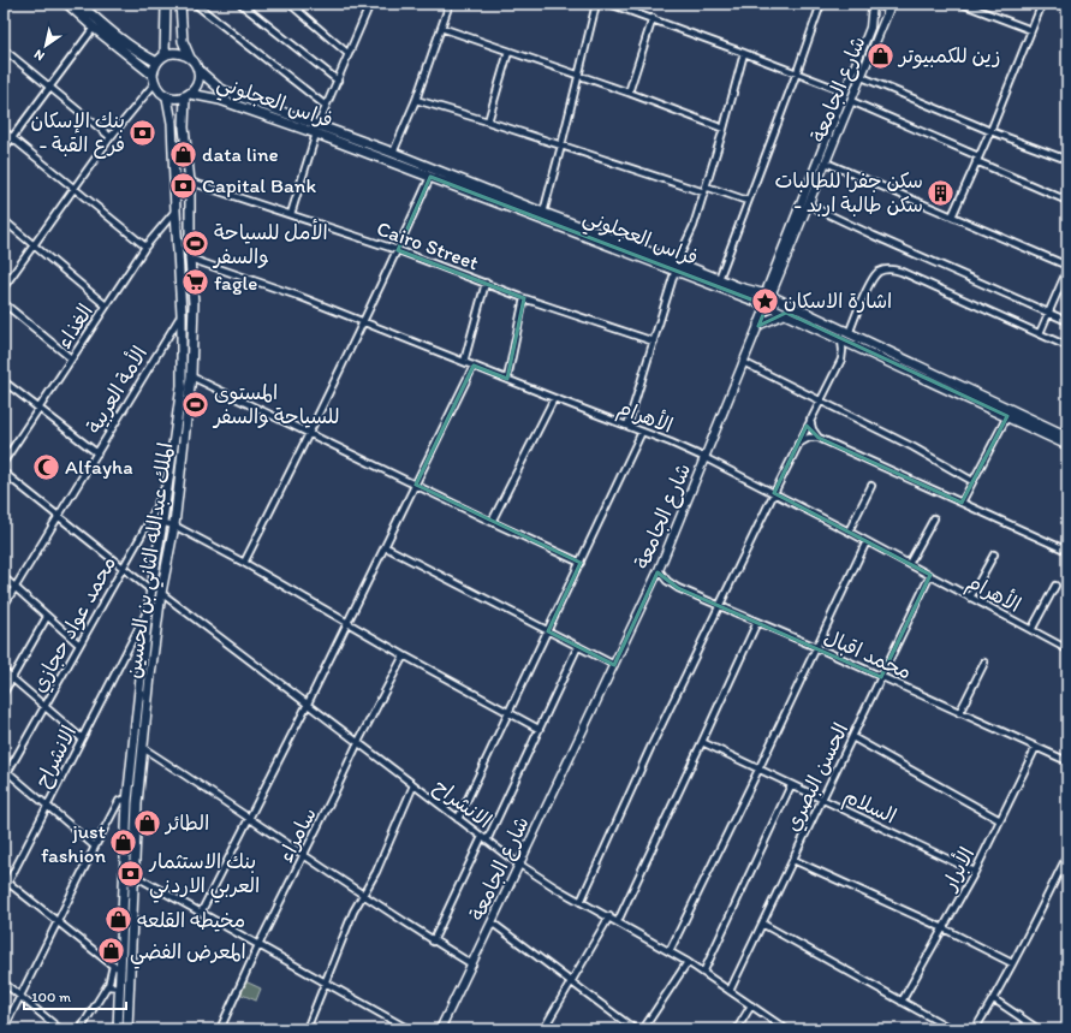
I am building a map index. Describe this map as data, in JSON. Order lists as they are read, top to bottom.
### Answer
{
  "streets": {
    "main road": ["شارع الجامعة", "فراس العجلوني", "الملك عبدالله الثاني بن الحسين"],
    "street": [
      "Cairo Street",
      "الغذاء",
      "الأمة العربية",
      "الأهرام",
      "محمد عواد حجازي",
      "محمد اقبال",
      "الانشراح",
      "الحسن البصري",
      "السلام",
      "سامراء",
      "الأبرار"
    ]
  },
  "crossings": [
    ["شارع الجامعة", "فراس العجلوني"],
    ["شارع الجامعة", "الأهرام"],
    ["شارع الجامعة", "محمد اقبال"],
    ["شارع الجامعة", "الانشراح"],
    ["فراس العجلوني", "الملك عبدالله الثاني بن الحسين"],
    ["Cairo Street", "الملك عبدالله الثاني بن الحسين"],
    ["الغذاء", "الملك عبدالله الثاني بن الحسين"],
    ["الأمة العربية", "الملك عبدالله الثاني بن الحسين"],
    ["الأمة العربية", "الانشراح"],
    ["الأهرام", "الملك عبدالله الثاني بن الحسين"],
    ["الأهرام", "الحسن البصري"],
    ["الملك عبدالله الثاني بن الحسين", "محمد عواد حجازي"],
    ["الملك عبدالله الثاني بن الحسين", "الانشراح"],
    ["محمد عواد حجازي", "الانشراح"],
    ["محمد اقبال", "الحسن البصري"],
    ["محمد اقبال", "الأبرار"],
    ["الانشراح", "الحسن البصري"],
    ["الانشراح", "سامراء"],
    ["الحسن البصري", "السلام"],
    ["السلام", "الأبرار"]
  ],
  "places": {
    "shop": [
      "زين للكمبيوتر",
      "data line",
      "الطائر",
      "just fashion",
      "مخيطه القلعه",
      "المعرض الفضي"
    ],
    "bank": ["بنك الإسكان - فرع القبة", "Capital Bank", "بنك الاستثمار العربي الاردني"],
    "building": ["سكن جفرا للطالبات - سكن طالبة اربد"],
    "sports": ["الأمل للسياحة والسفر", "المستوى للسياحة والسفر"],
    "supermarket": ["fagle"],
    "place": ["اشارة الاسكان"],
    "mosque": ["Alfayha"]
  },
  "scale_bar": "100 m",
  "north": "bottom left"
}
